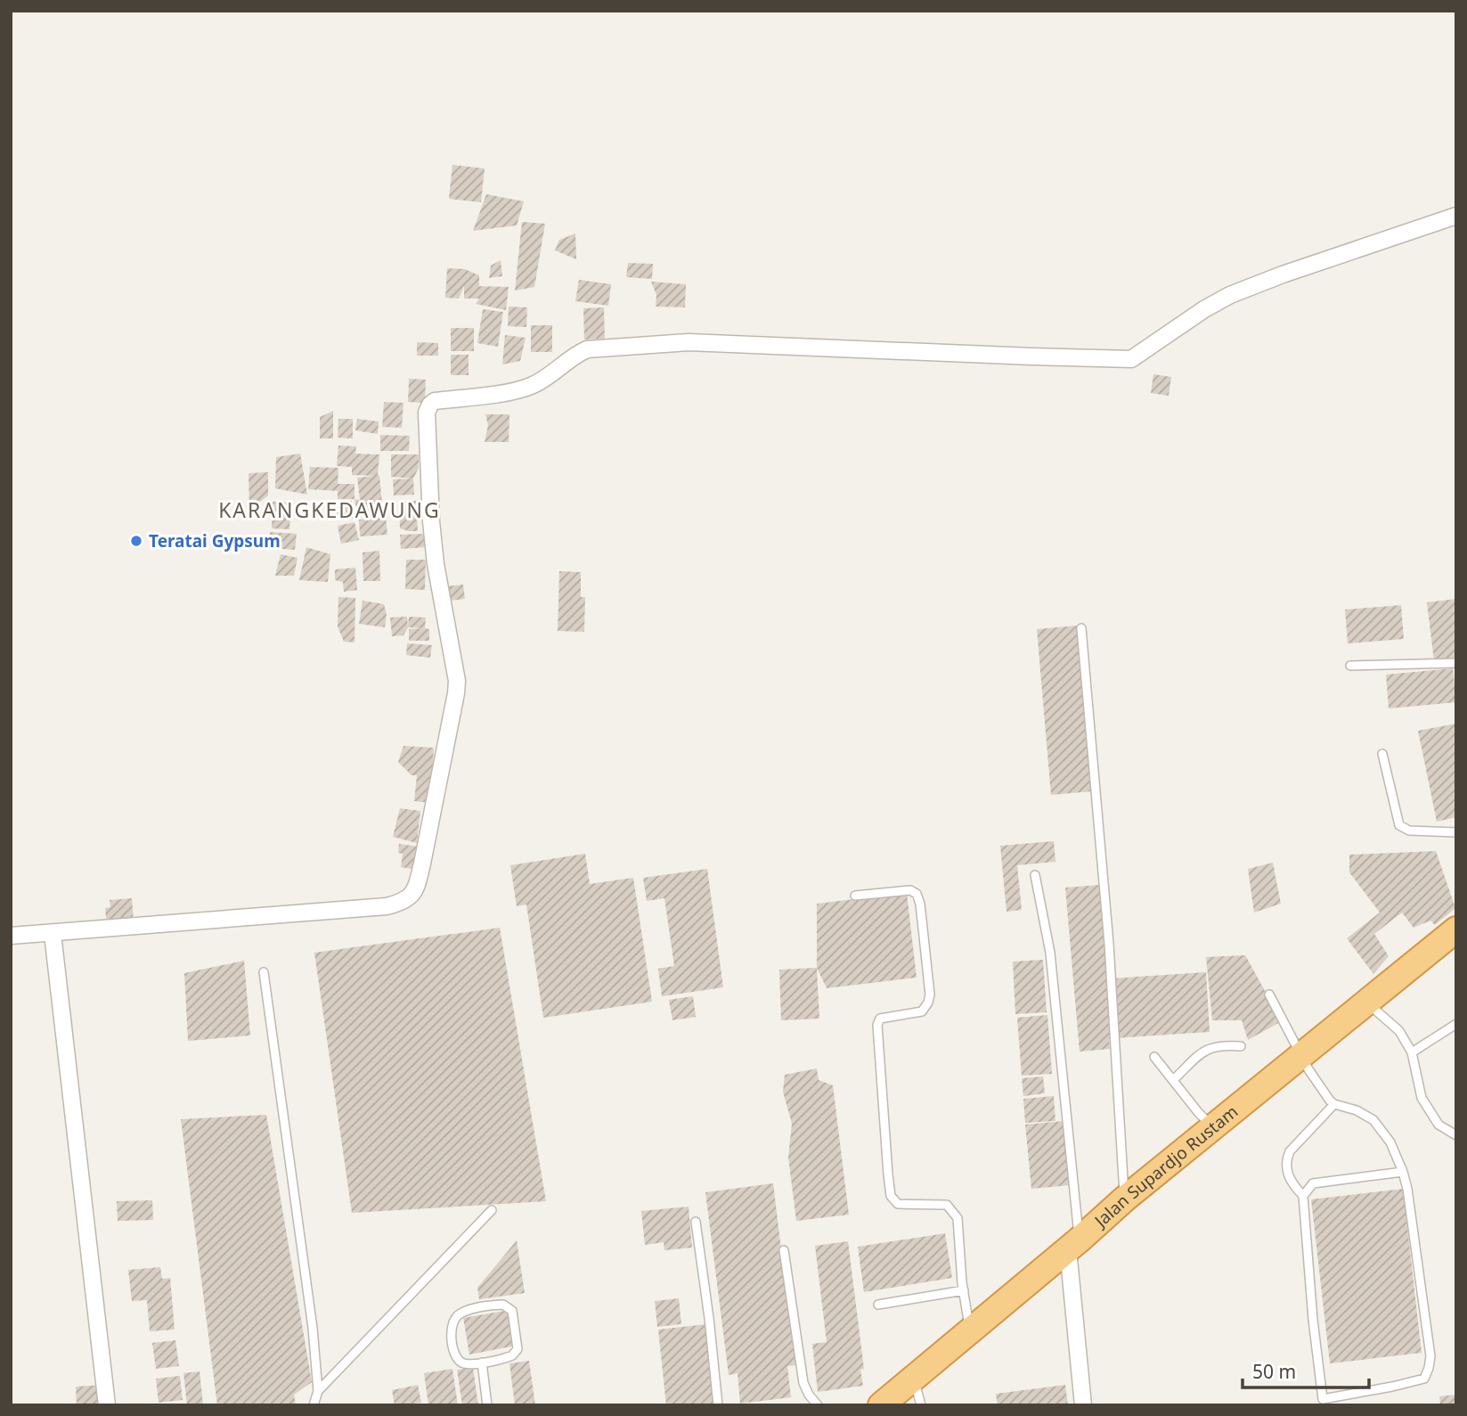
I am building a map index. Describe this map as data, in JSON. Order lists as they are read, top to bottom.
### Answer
{
  "streets": {
    "highway": ["Jalan Supardjo Rustam"]
  },
  "districts": ["KARANGKEDAWUNG"],
  "places": ["Teratai Gypsum"],
  "scale_bar": "50 m"
}
